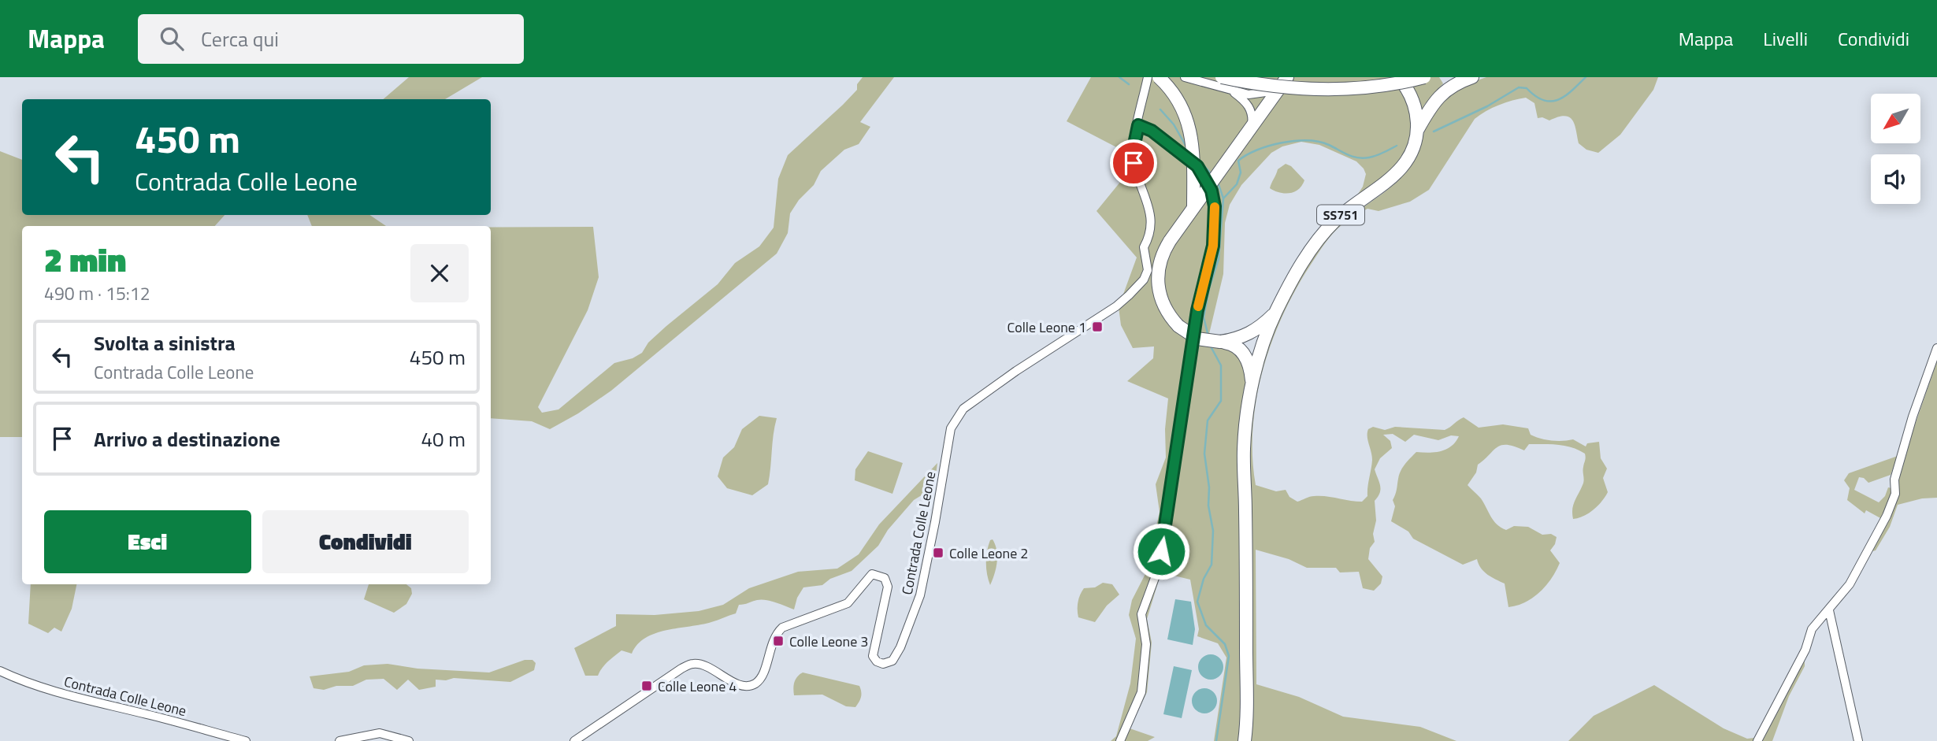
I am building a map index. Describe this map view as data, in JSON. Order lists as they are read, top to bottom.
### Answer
{
  "streets": {
    "main road": ["SS751"],
    "street": ["Contrada Colle Leone"]
  },
  "places": {
    "transit": [
      "Colle Leone 1",
      "Colle Leone 2",
      "Colle Leone 3",
      "Colle Leone 4"
    ]
  },
  "north": "bottom left",
  "page": {
    "header": "Mappa",
    "search": "Cerca qui",
    "nav": ["Mappa", "Livelli", "Condividi"],
    "turn": ["450 m", "Contrada Colle Leone"],
    "heading": ["2 min", "490 m · 15:12"],
    "list": [
      {
        "name": "Svolta a sinistra",
        "note": "Contrada Colle Leone",
        "value": "450 m"
      },
      {
        "name": "Arrivo a destinazione",
        "value": "40 m"
      }
    ],
    "buttons": ["Esci", "Condividi"]
  }
}
